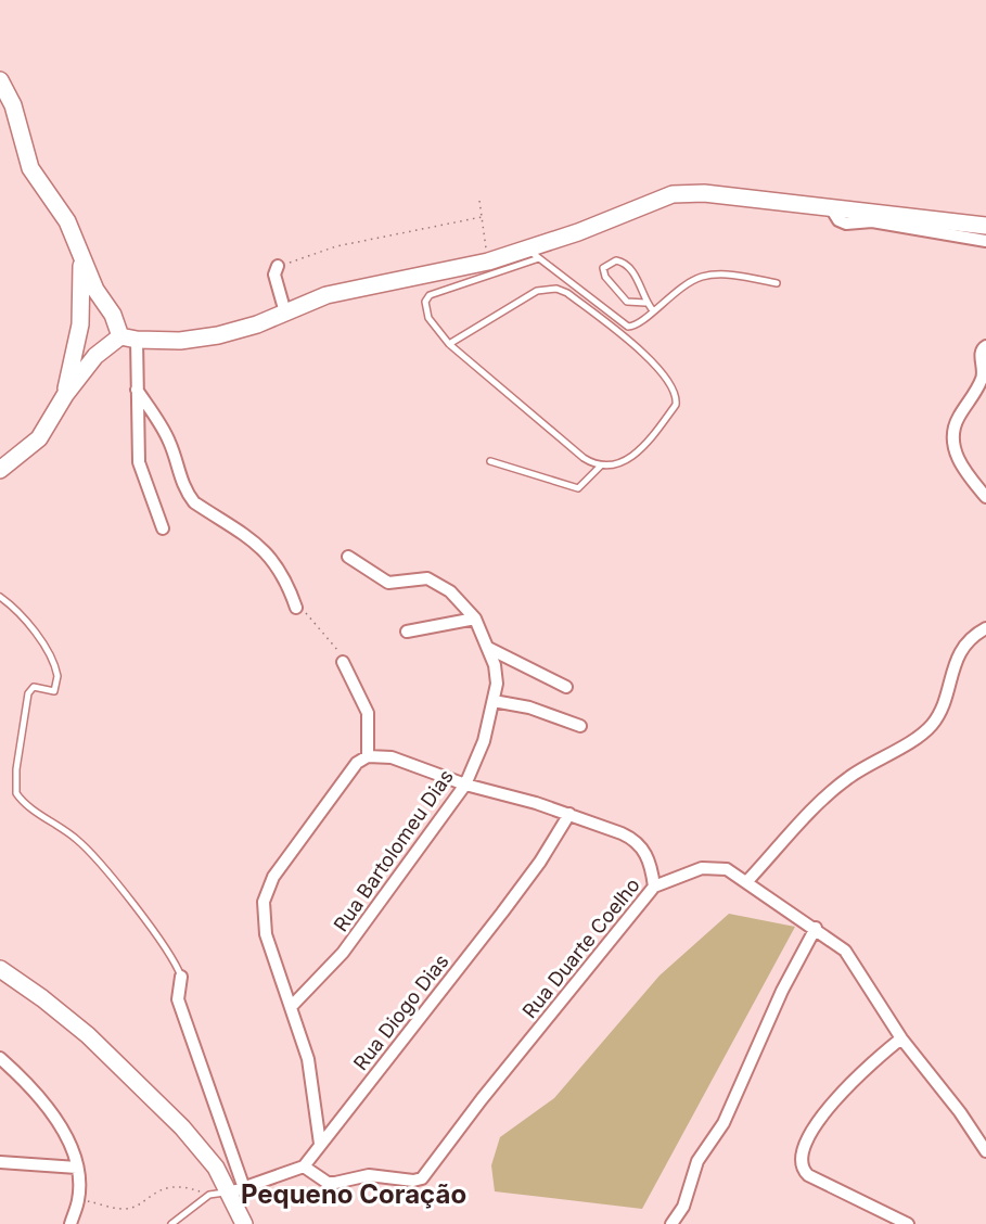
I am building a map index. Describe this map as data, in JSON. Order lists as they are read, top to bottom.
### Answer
{
  "streets": {
    "street": ["Rua Bartolomeu Dias", "Rua Duarte Coelho", "Rua Diogo Dias"]
  },
  "crossings": [
    ["Rua Duarte Coelho", "Rua Diogo Dias"]
  ],
  "districts": ["Pequeno Coração"]
}
